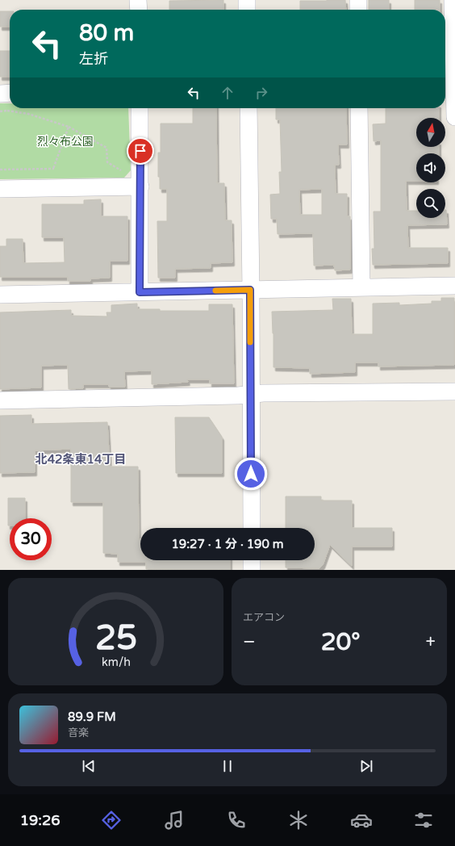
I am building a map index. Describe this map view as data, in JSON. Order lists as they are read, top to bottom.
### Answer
{
  "districts": ["北42条東14丁目"],
  "parks": ["烈々布公園"],
  "north": "top",
  "page": {
    "turn": ["80 m", "左折"],
    "limit": "30",
    "trip": "19:27 · 1 分 · 190 m",
    "tile": "エアコン",
    "heat": ["−", "20°", "+"],
    "song": ["89.9 FM", "音楽"],
    "tabs": "19:26",
    "gauge": ["25", "km/h"]
  }
}
